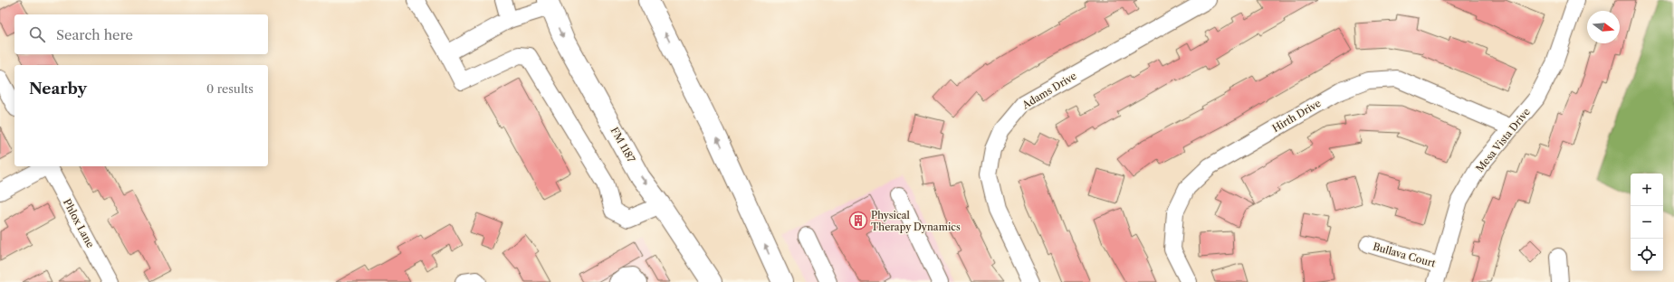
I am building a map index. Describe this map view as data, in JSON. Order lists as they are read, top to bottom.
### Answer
{
  "streets": {
    "main road": ["FM 1187"],
    "street": [
      "Adams Drive",
      "Hirth Drive",
      "Mesa Vista Drive",
      "Phlox Lane",
      "Bullava Court"
    ]
  },
  "crossings": [
    ["Hirth Drive", "Mesa Vista Drive"],
    ["Mesa Vista Drive", "Bullava Court"]
  ],
  "places": {
    "building": ["Physical Therapy Dynamics"]
  },
  "north": "right",
  "page": {
    "search": "Search here",
    "heading": ["Nearby", "0 results"],
    "map_buttons": ["+", "−"]
  }
}
